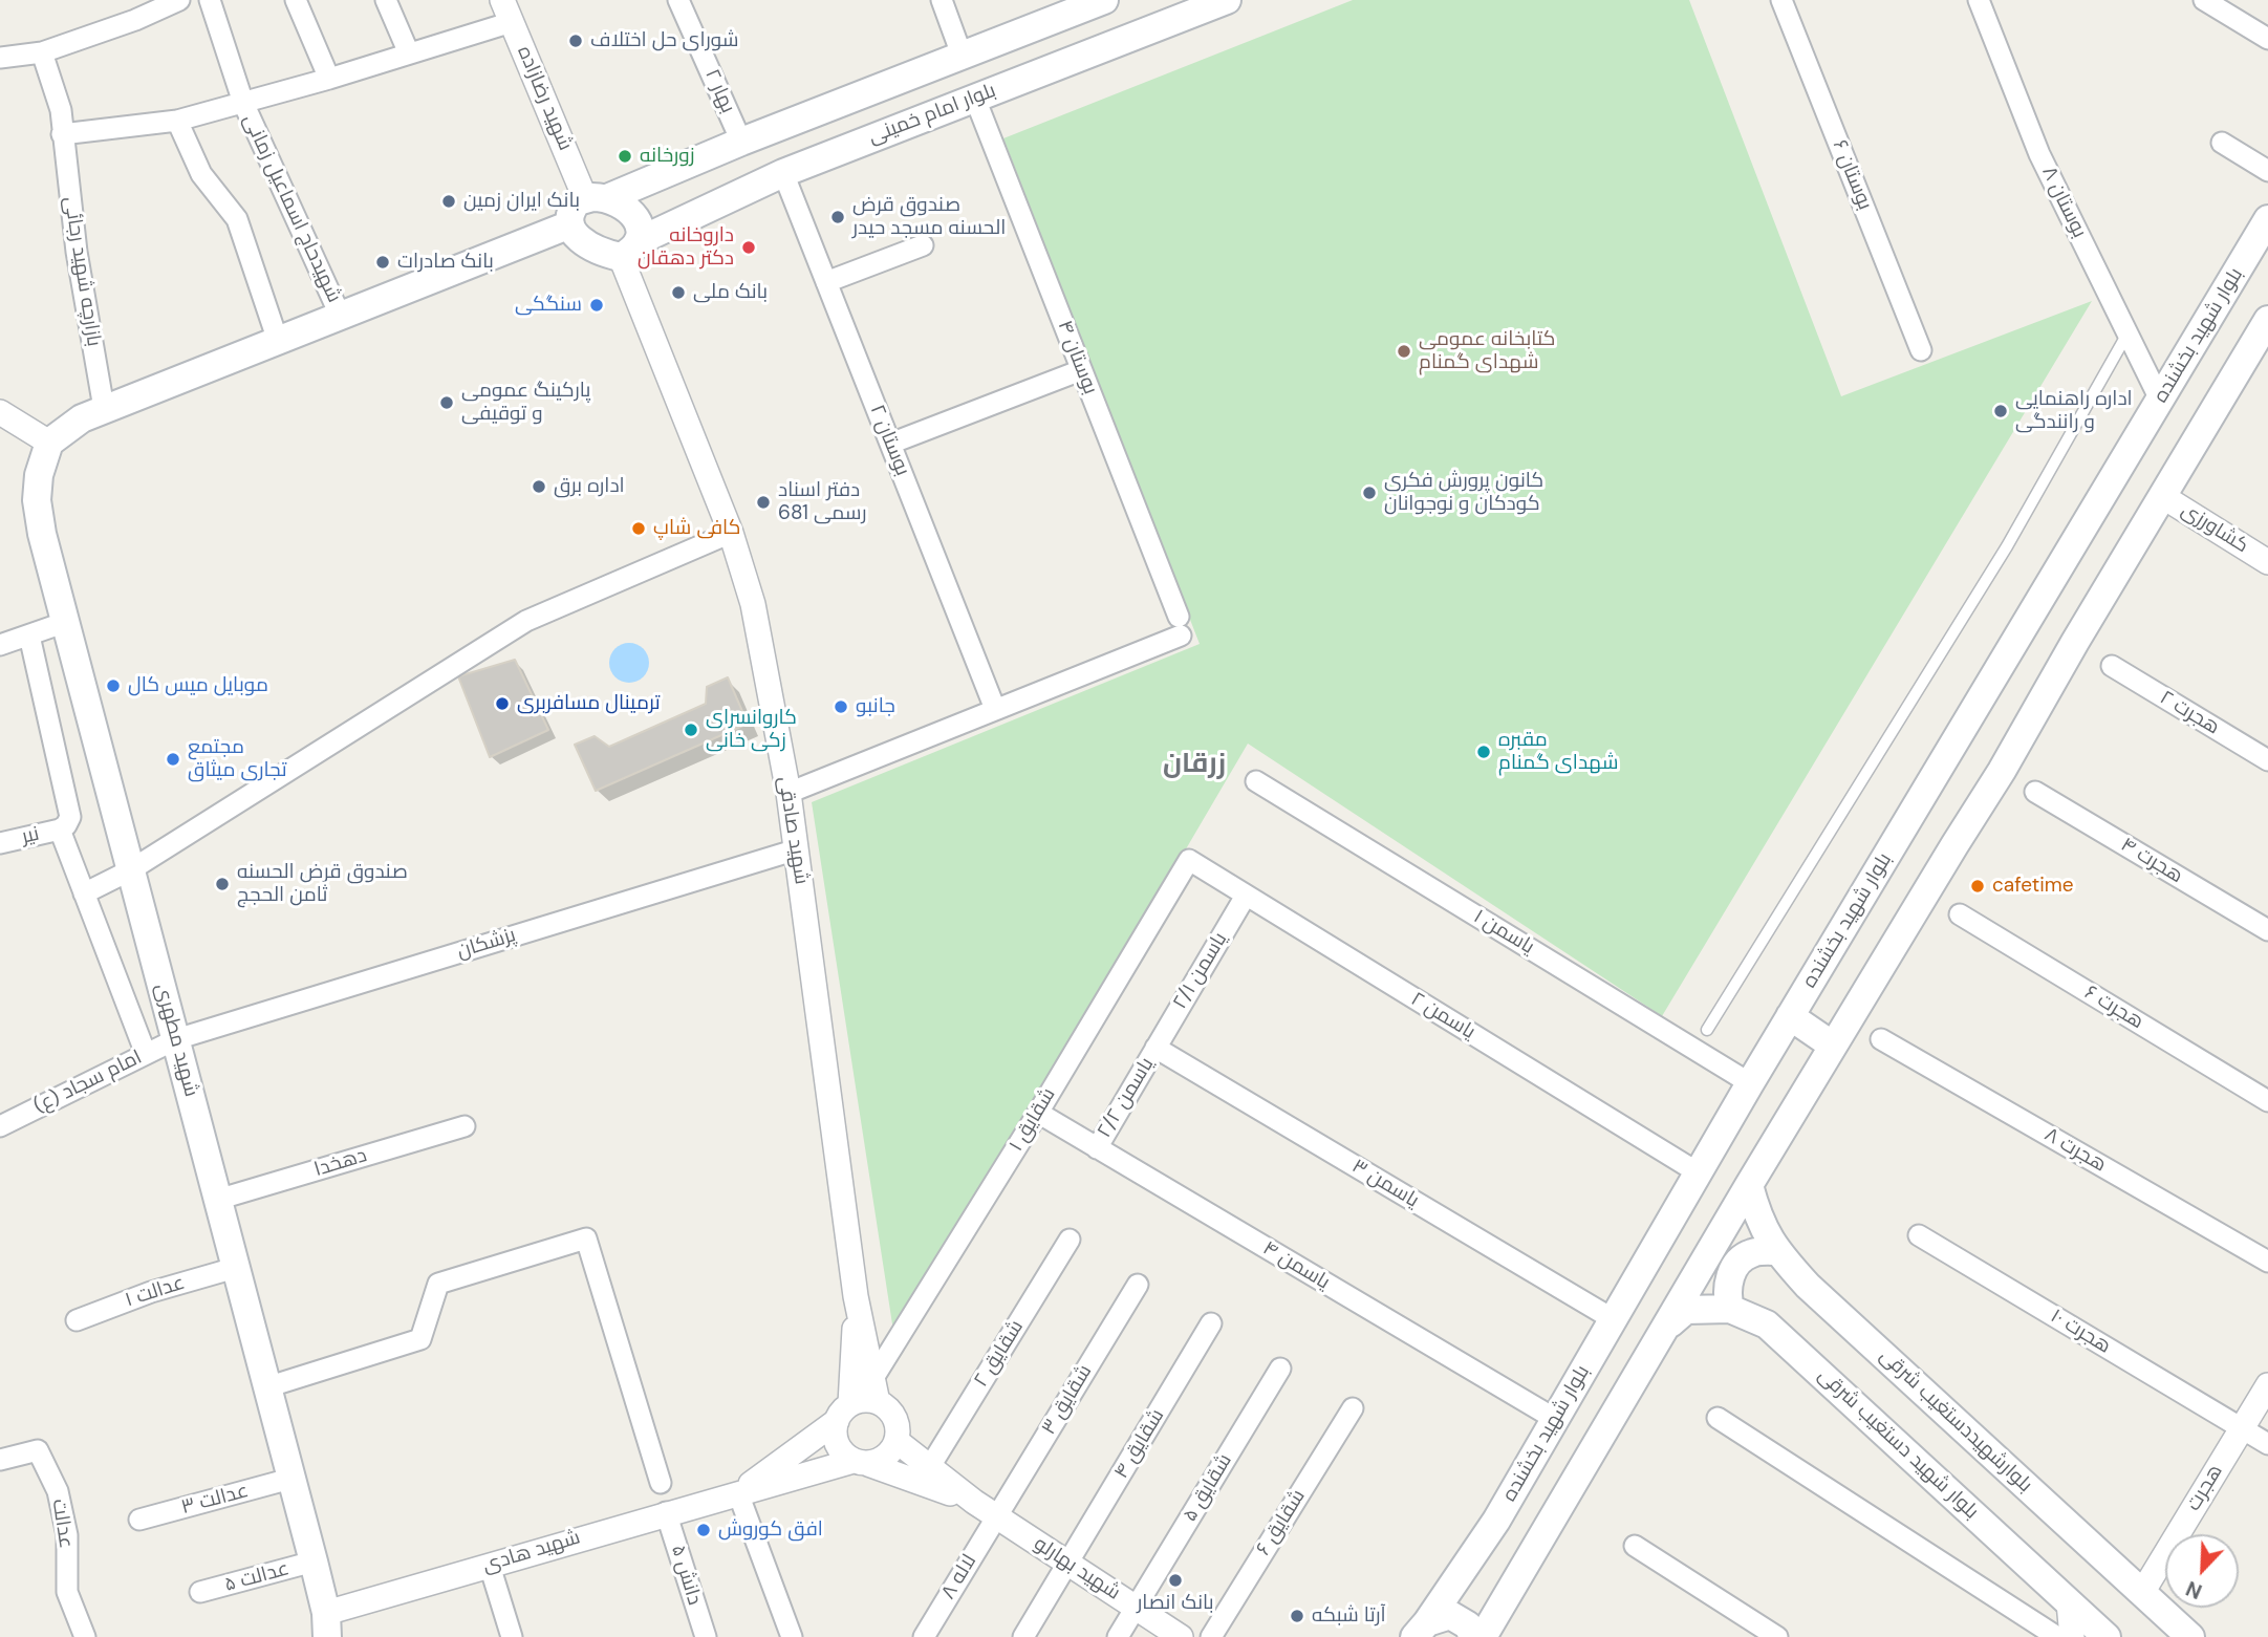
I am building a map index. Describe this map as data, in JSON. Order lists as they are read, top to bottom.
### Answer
{
  "streets": {
    "main road": [
      "بلوار امام خمینی",
      "بلوار شهید بخشنده",
      "شهید مطهری",
      "بلوارشهیددستغیب شرقی",
      "بلوار شهید دستغیب شرقی"
    ],
    "street": [
      "بهار ۲",
      "شهید رضازاده",
      "بوستان ۶",
      "بوستان ۸",
      "شهیدحاج اسماعیل زمانی",
      "بازارچه شهید رجائی",
      "بوستان ۴",
      "بوستان ۲",
      "کشاورزی",
      "هجرت ۲",
      "شهید صادقی",
      "نیر",
      "هجرت ۴",
      "یاسمن ۱",
      "پزشکان",
      "یاسمن ۲/۱",
      "هجرت ۶",
      "یاسمن ۲",
      "امام سجاد (ع)",
      "یاسمن ۲/۲",
      "شقایق ۱",
      "هجرت ۸",
      "دهخدا",
      "یاسمن ۳",
      "یاسمن ۴",
      "عدالت ۱",
      "هجرت ۱۰",
      "شقایق ۲",
      "شقایق ۳",
      "شقایق ۴",
      "شقایق ۵",
      "هجرت",
      "عدالت ۳",
      "شقایق ۶",
      "عدالت",
      "شهید هادی",
      "شهید بهارلو",
      "دانش ۵",
      "عدالت ۵",
      "لاله ۸"
    ]
  },
  "crossings": [
    ["شهید رضازاده", "بلوار امام خمینی"],
    ["شهید رضازاده", "شهید صادقی"],
    ["بلوار امام خمینی", "بوستان ۴"],
    ["بلوار امام خمینی", "بوستان ۲"],
    ["بلوار امام خمینی", "شهید صادقی"],
    ["بوستان ۸", "بلوار شهید بخشنده"],
    ["بلوار شهید بخشنده", "یاسمن ۱"],
    ["بلوار شهید بخشنده", "یاسمن ۲"],
    ["بلوار شهید بخشنده", "یاسمن ۳"],
    ["بلوار شهید بخشنده", "یاسمن ۴"],
    ["بوستان ۴", "بوستان ۲"],
    ["شهید صادقی", "پزشکان"],
    ["پزشکان", "شهید مطهری"],
    ["پزشکان", "امام سجاد (ع)"],
    ["یاسمن ۲/۱", "یاسمن ۲"],
    ["یاسمن ۲/۱", "یاسمن ۲/۲"],
    ["یاسمن ۲/۱", "یاسمن ۳"],
    ["یاسمن ۲", "شقایق ۱"],
    ["شهید مطهری", "امام سجاد (ع)"],
    ["شهید مطهری", "دهخدا"],
    ["شهید مطهری", "عدالت ۱"],
    ["شهید مطهری", "عدالت ۳"],
    ["شهید مطهری", "شهید هادی"],
    ["شهید مطهری", "عدالت ۵"],
    ["یاسمن ۲/۲", "یاسمن ۳"],
    ["یاسمن ۲/۲", "یاسمن ۴"],
    ["شقایق ۱", "یاسمن ۴"],
    ["هجرت ۱۰", "هجرت"],
    ["شقایق ۳", "شهید بهارلو"],
    ["شقایق ۳", "لاله ۸"],
    ["بلوارشهیددستغیب شرقی", "هجرت"],
    ["شقایق ۴", "شهید بهارلو"],
    ["شقایق ۵", "شهید بهارلو"],
    ["شهید هادی", "دانش ۵"],
    ["شهید بهارلو", "لاله ۸"]
  ],
  "districts": ["زرقان"],
  "places": [
    "شورای حل اختلاف",
    "زورخانه",
    "بانک ایران زمین",
    "صندوق قرض الحسنه مسجد حیدر",
    "داروخانه دکتر دهقان",
    "بانک صادرات",
    "بانک ملی",
    "سنگکی",
    "کتابخانه عمومی شهدای گمنام",
    "پارکینگ عمومی و توقیفی",
    "اداره راهنمایی و رانندگی",
    "اداره برق",
    "کانون پرورش فکری کودکان و نوجوانان",
    "دفتر اسناد رسمی 681",
    "کافی شاپ",
    "موبایل میس کال",
    "ترمینال مسافربری",
    "جانبو",
    "کاروانسرای زکی خانی",
    "مقبره شهدای گمنام",
    "مجتمع تجاری میثاق",
    "صندوق قرض الحسنه ثامن الحجج",
    "cafetime",
    "افق کوروش",
    "بانک انصار",
    "آرتا شبکه"
  ],
  "north": "bottom left"
}
